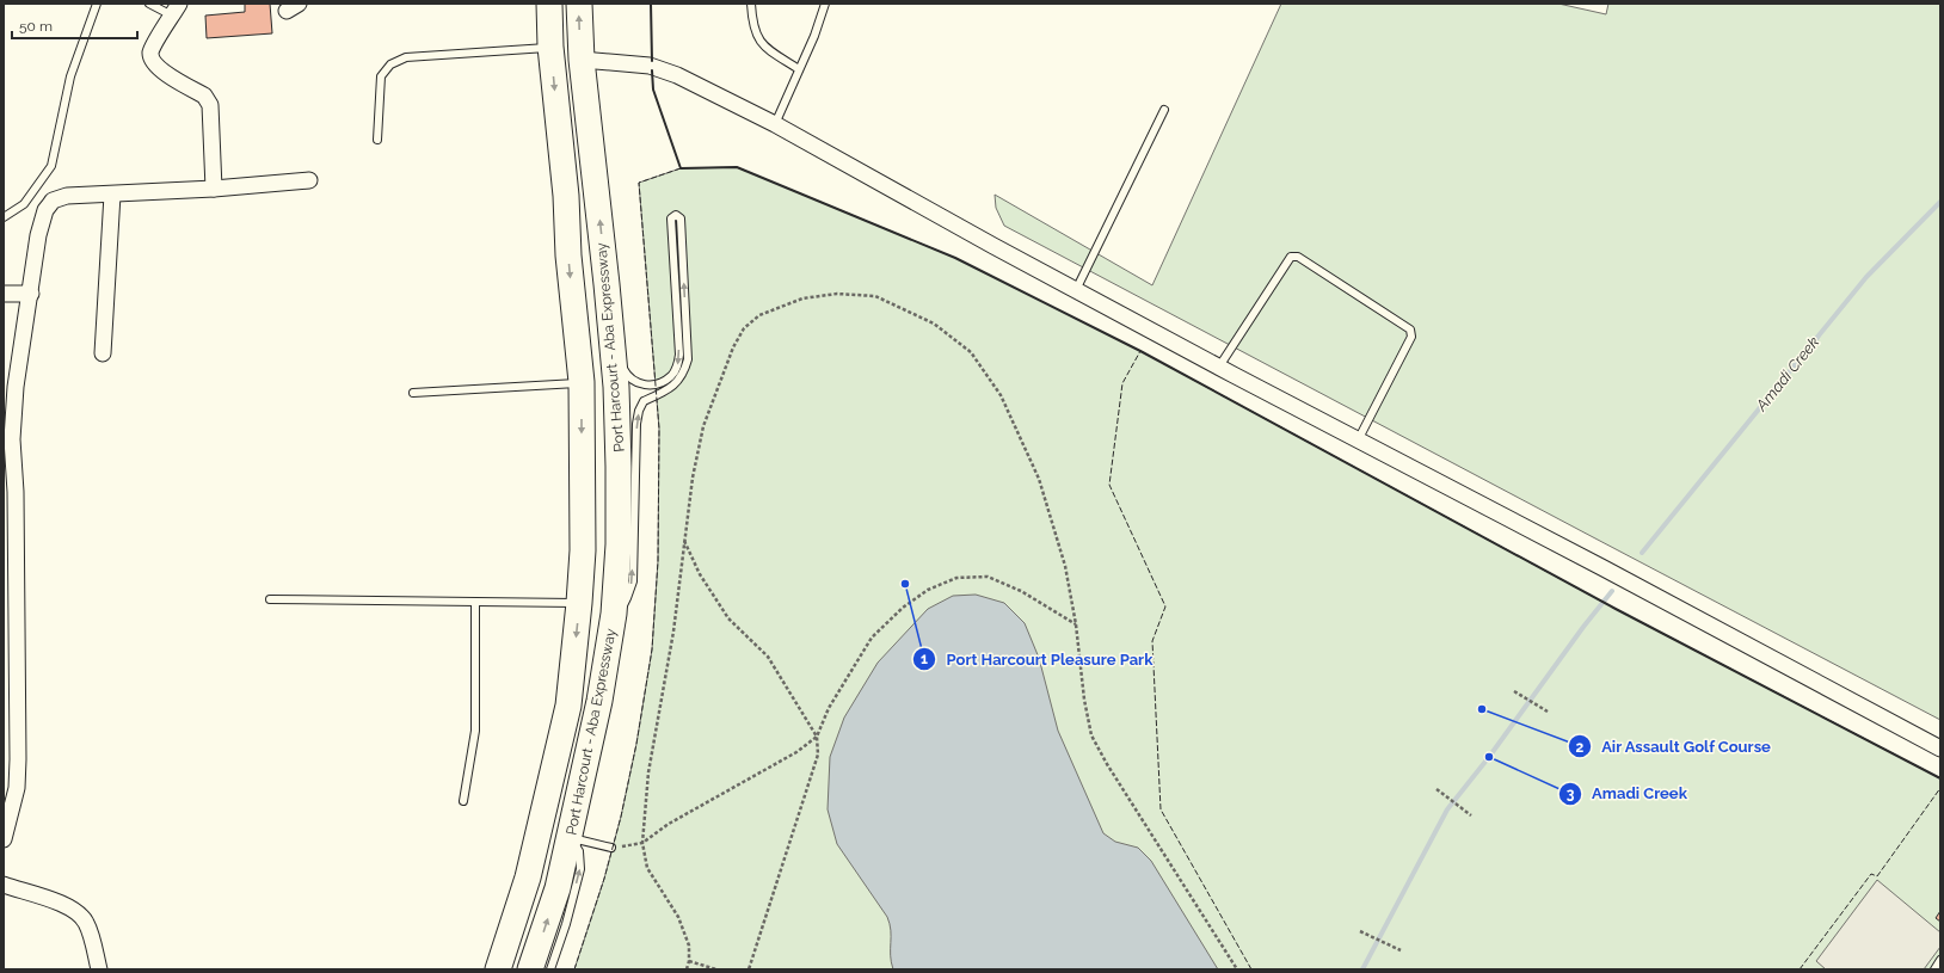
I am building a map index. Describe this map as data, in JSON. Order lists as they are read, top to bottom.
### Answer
{
  "streets": {
    "highway": ["Port Harcourt - Aba Expressway"]
  },
  "water": ["Amadi Creek"],
  "places": ["Port Harcourt Pleasure Park", "Air Assault Golf Course", "Amadi Creek"],
  "scale_bar": "50 m"
}
